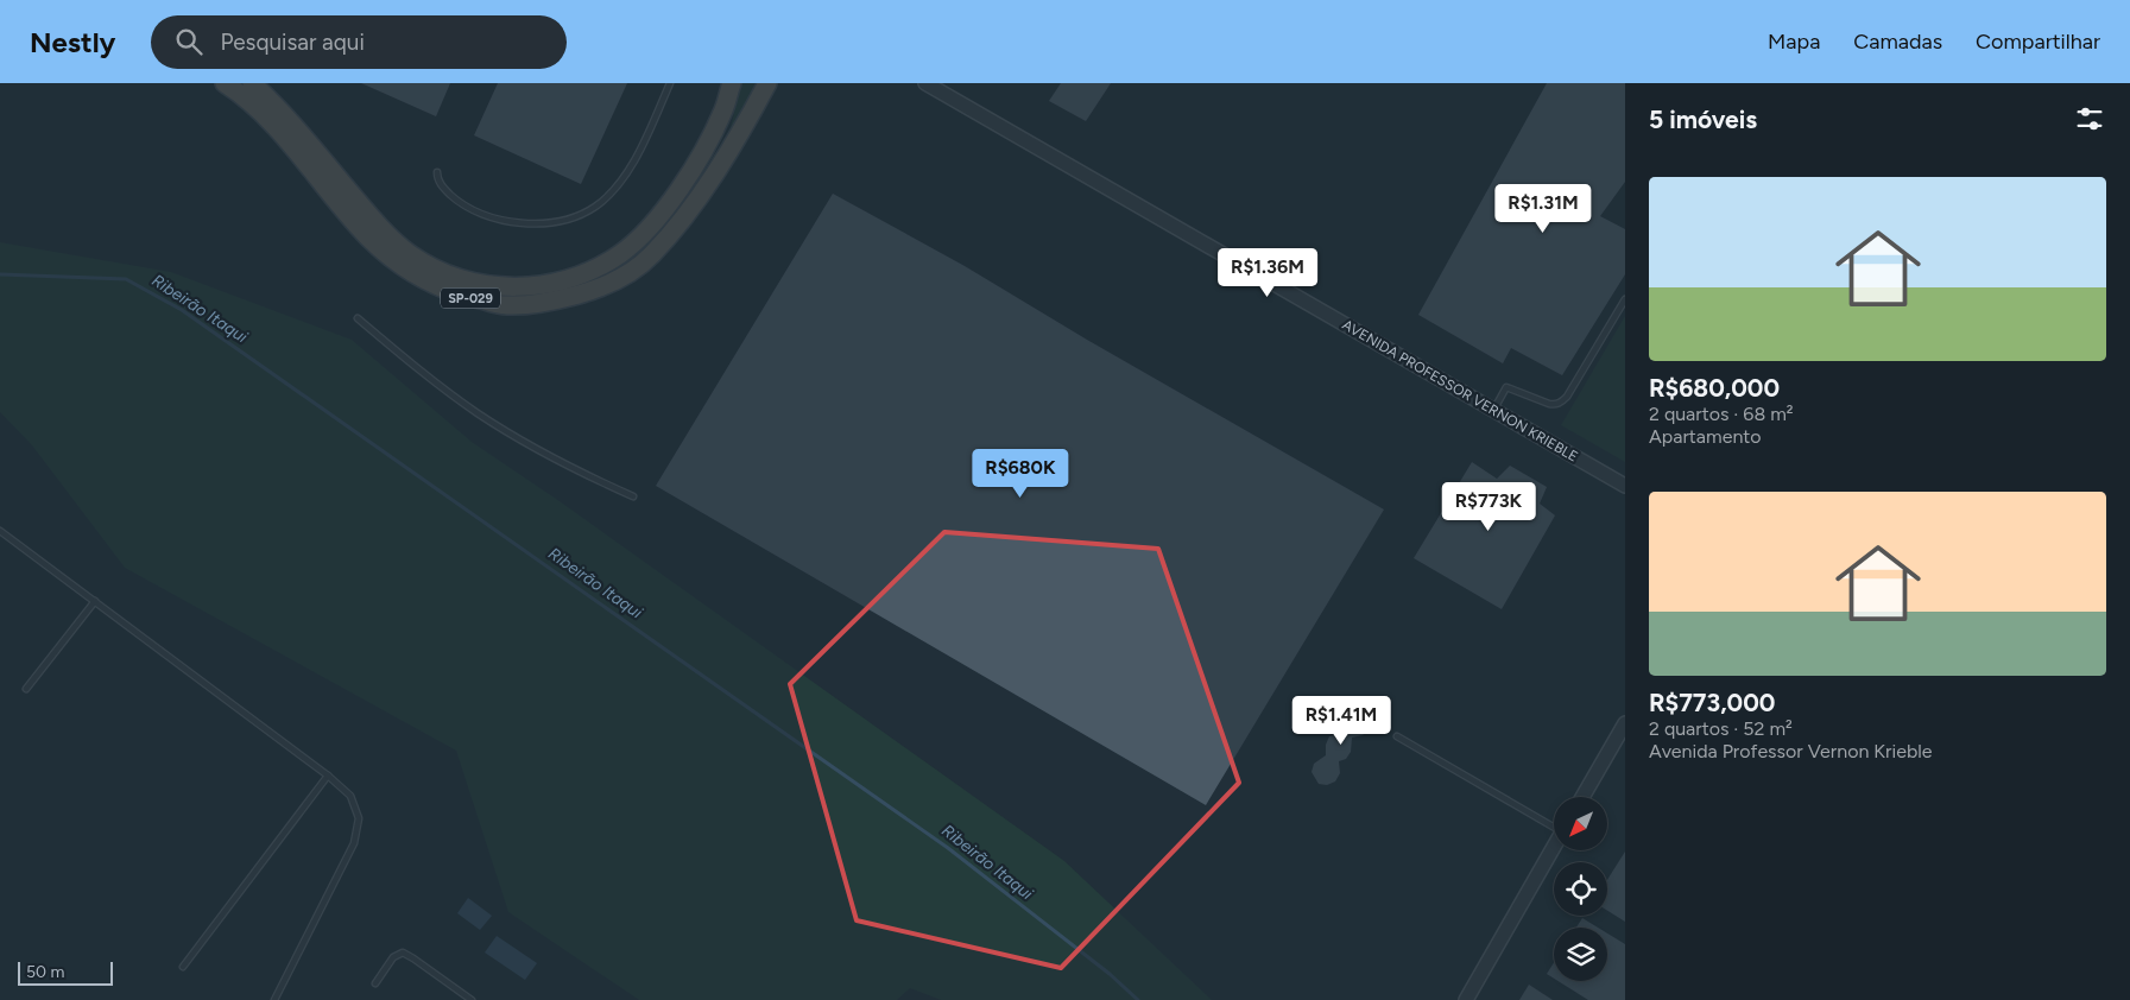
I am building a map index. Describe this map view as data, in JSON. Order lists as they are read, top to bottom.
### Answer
{
  "streets": {
    "highway": ["SP-029"],
    "street": ["AVENIDA PROFESSOR VERNON KRIEBLE"]
  },
  "water": ["Ribeirão Itaqui"],
  "scale_bar": "50 m",
  "north": "bottom left",
  "page": {
    "header": "Nestly",
    "search": "Pesquisar aqui",
    "nav": ["Mapa", "Camadas", "Compartilhar"],
    "heading": "5 imóveis",
    "list": [
      {
        "name": "R$680,000",
        "note": "2 quartos · 68 m² · Apartamento"
      },
      {
        "name": "R$773,000",
        "note": "2 quartos · 52 m² · Avenida Professor Vernon Krieble"
      }
    ],
    "price": [
      "R$1.31M",
      "R$1.36M",
      "R$680K",
      "R$773K",
      "R$1.41M"
    ],
    "scale": "50 m"
  }
}
